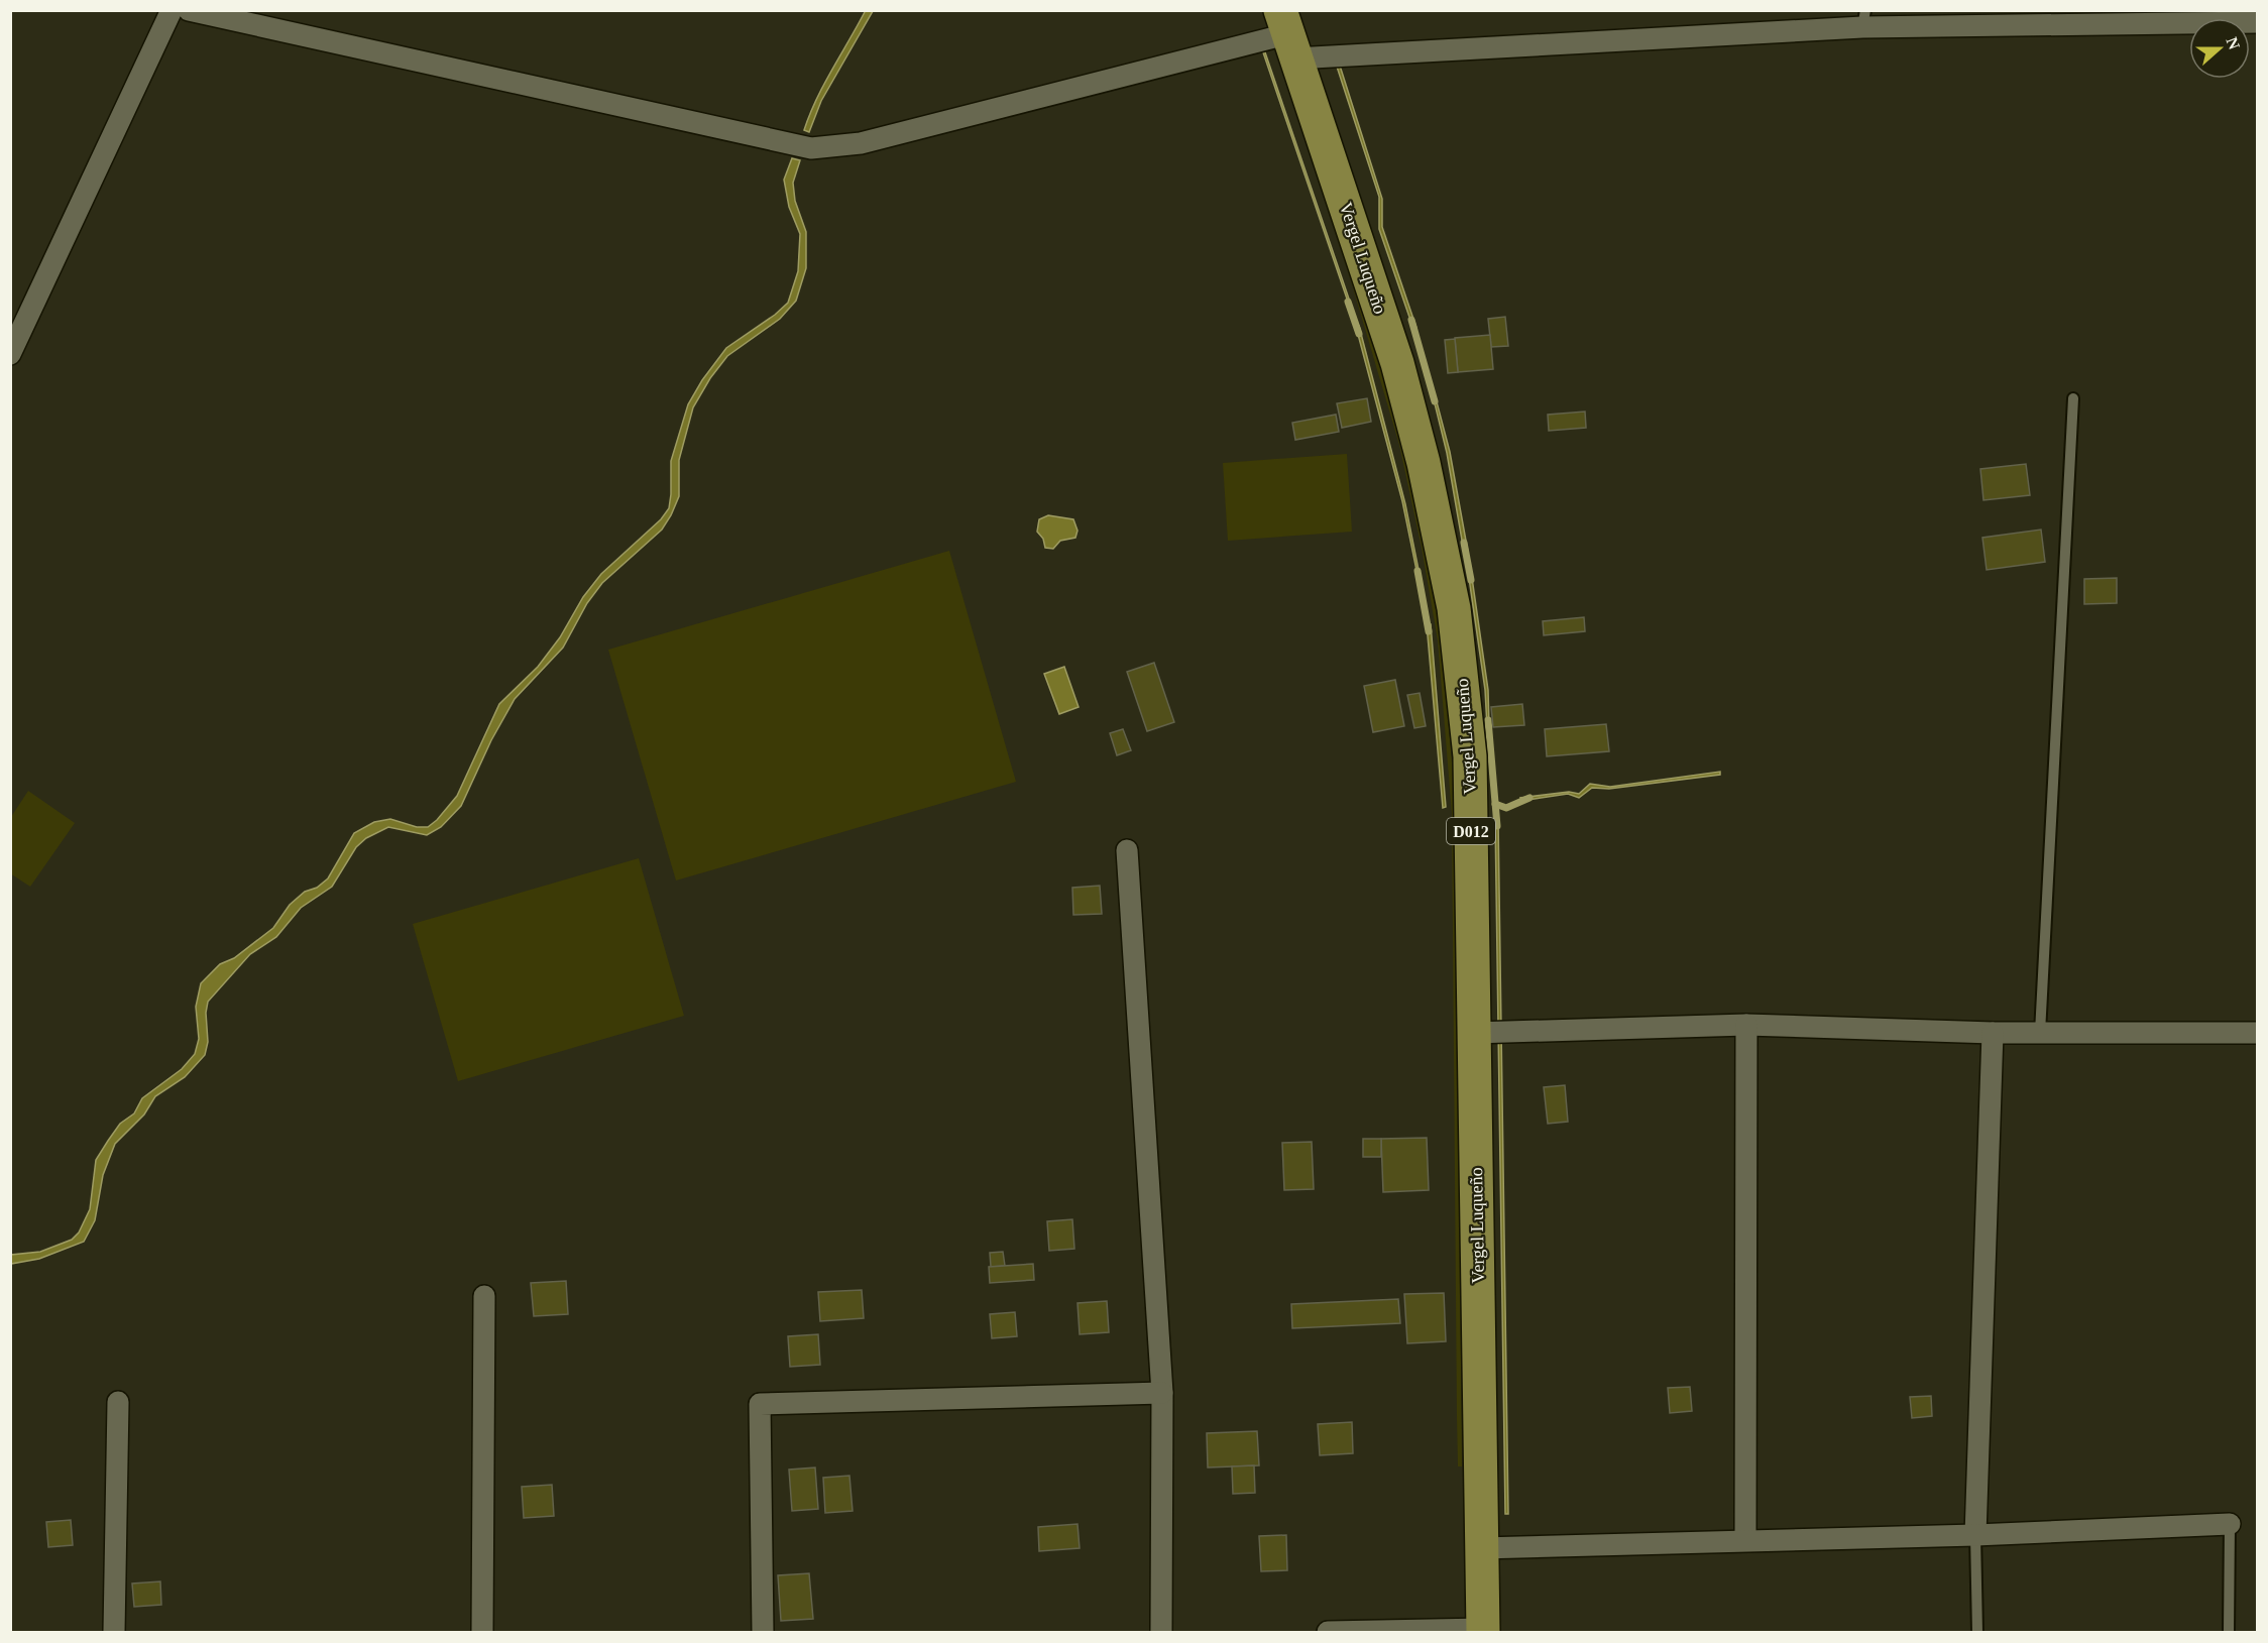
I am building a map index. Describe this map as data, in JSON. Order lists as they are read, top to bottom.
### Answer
{
  "streets": {
    "main road": ["Vergel Luqueño", "D012"]
  },
  "north": "right"
}
